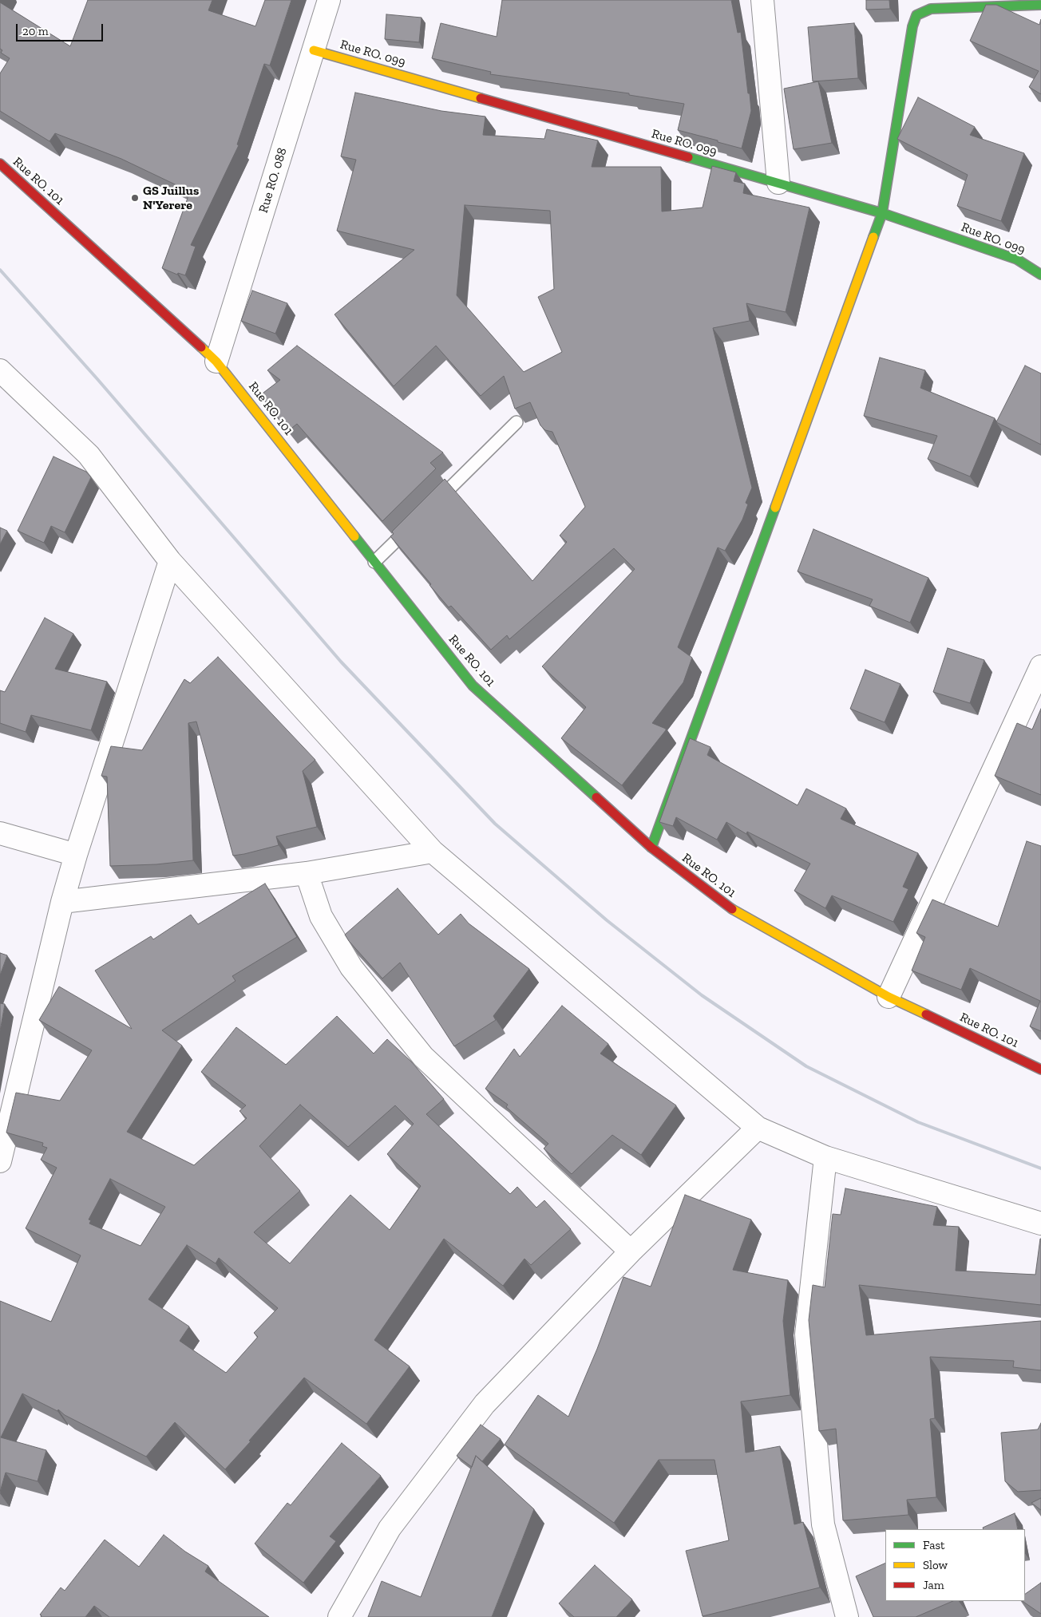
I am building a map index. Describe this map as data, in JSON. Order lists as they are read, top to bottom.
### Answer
{
  "streets": {
    "street": ["Rue RO. 099", "Rue RO. 088", "Rue RO. 101"]
  },
  "crossings": [
    ["Rue RO. 099", "Rue RO. 088"],
    ["Rue RO. 088", "Rue RO. 101"]
  ],
  "places": ["GS Juillus N'Yerere"],
  "legend": ["Fast", "Slow", "Jam"],
  "scale_bar": "20 m"
}
